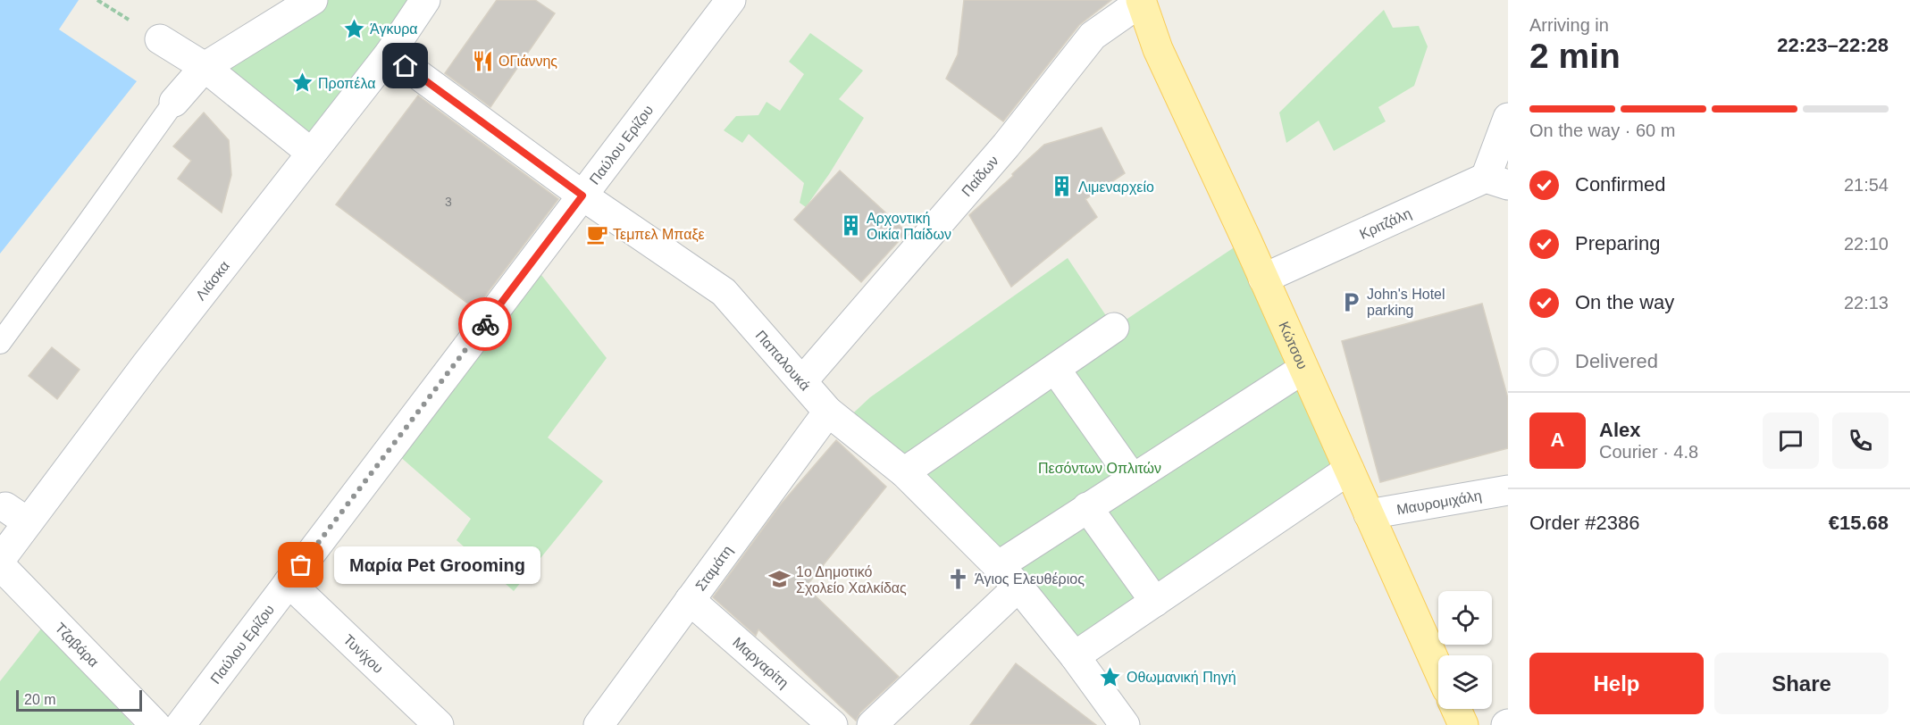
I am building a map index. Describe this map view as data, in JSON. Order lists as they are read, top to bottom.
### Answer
{
  "streets": {
    "main road": ["Κώτσου"],
    "street": [
      "Παύλου Ερίζου",
      "Παίδων",
      "Κριτζάλη",
      "Λιάσκα",
      "Παπαλουκά",
      "Μαυρομιχάλη",
      "Σταμάτη",
      "Τζαβάρα",
      "Τυνίχου",
      "Μαργαρίτη"
    ]
  },
  "crossings": [
    ["Παύλου Ερίζου", "Παπαλουκά"],
    ["Παύλου Ερίζου", "Τυνίχου"],
    ["Παίδων", "Κώτσου"],
    ["Παίδων", "Παπαλουκά"],
    ["Κριτζάλη", "Κώτσου"],
    ["Λιάσκα", "Παπαλουκά"],
    ["Κώτσου", "Μαυρομιχάλη"],
    ["Παπαλουκά", "Σταμάτη"],
    ["Σταμάτη", "Μαργαρίτη"]
  ],
  "parks": ["Πεσόντων Οπλιτών"],
  "places": {
    "place": ["Άγκυρα", "Προπέλα", "Οθωμανική Πηγή"],
    "restaurant": ["ΟΓιάννης"],
    "building": ["Λιμεναρχείο", "Αρχοντική Οικία Παίδων"],
    "cafe": ["Τεμπελ Μπαξε"],
    "parking": ["John's Hotel parking"],
    "other": ["Μαρία Pet Grooming"],
    "church": ["Άγιος Ελευθέριος"],
    "school or university": ["1ο Δημοτικό Σχολείο Χαλκίδας"]
  },
  "house_numbers": ["3"],
  "scale_bar": "20 m",
  "page": {
    "heading": ["2 min", "Arriving in", "22:23–22:28"],
    "panel": [
      "Alex",
      "Courier · 4.8",
      "Order #2386",
      "€15.68"
    ],
    "bar": "On the way · 60 m",
    "list": [
      ["Confirmed", "21:54"],
      ["Preparing", "22:10"],
      ["On the way", "22:13"],
      "Delivered"
    ],
    "round": "A",
    "bubble": "Μαρία Pet Grooming",
    "buttons": ["Help", "Share"],
    "scale": "20 m"
  }
}
